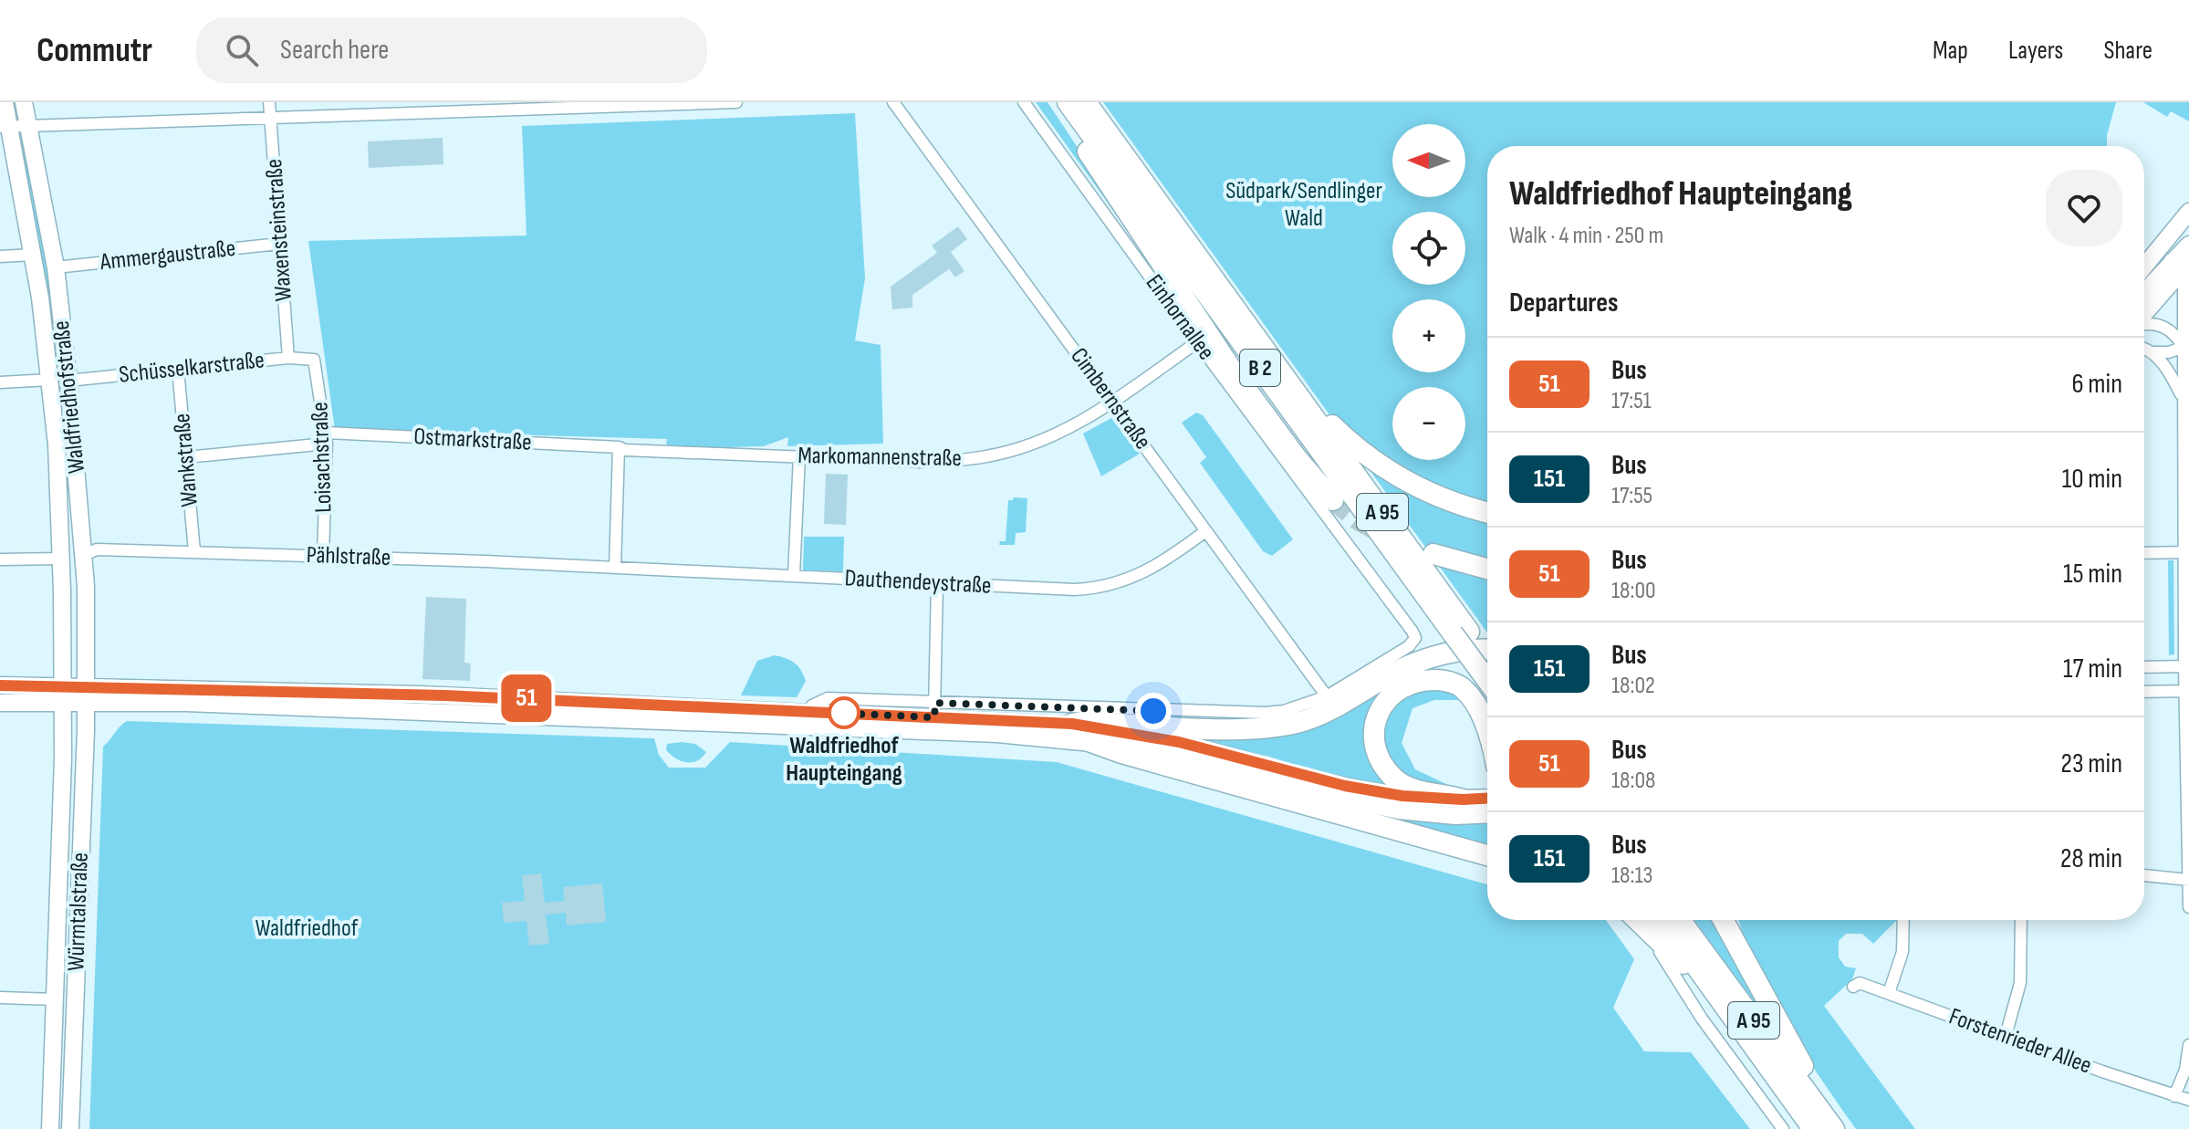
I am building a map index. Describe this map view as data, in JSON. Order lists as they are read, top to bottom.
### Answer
{
  "streets": {
    "highway": ["B 2", "A 95"],
    "main road": ["Waldfriedhofstraße", "Würmtalstraße"],
    "street": [
      "Waxensteinstraße",
      "Ammergaustraße",
      "Einhornallee",
      "Schüsselkarstraße",
      "Cimbernstraße",
      "Ostmarkstraße",
      "Loisachstraße",
      "Markomannenstraße",
      "Wankstraße",
      "Pählstraße",
      "Dauthendeystraße",
      "Forstenrieder Allee"
    ]
  },
  "crossings": [
    ["Waxensteinstraße", "Ammergaustraße"],
    ["Waxensteinstraße", "Schüsselkarstraße"],
    ["Ammergaustraße", "Waldfriedhofstraße"],
    ["Einhornallee", "Cimbernstraße"],
    ["Einhornallee", "Markomannenstraße"],
    ["Schüsselkarstraße", "Waldfriedhofstraße"],
    ["Schüsselkarstraße", "Loisachstraße"],
    ["Schüsselkarstraße", "Wankstraße"],
    ["B 2", "A 95"],
    ["Waldfriedhofstraße", "Pählstraße"],
    ["Waldfriedhofstraße", "Würmtalstraße"],
    ["Cimbernstraße", "Markomannenstraße"],
    ["Cimbernstraße", "Dauthendeystraße"],
    ["Ostmarkstraße", "Loisachstraße"],
    ["Ostmarkstraße", "Markomannenstraße"],
    ["Ostmarkstraße", "Wankstraße"],
    ["Loisachstraße", "Pählstraße"],
    ["Wankstraße", "Pählstraße"],
    ["Pählstraße", "Dauthendeystraße"]
  ],
  "parks": ["Südpark/Sendlinger Wald", "Waldfriedhof"],
  "places": ["Waldfriedhof Haupteingang"],
  "lines": ["bus line 51"],
  "north": "left",
  "page": {
    "header": "Commutr",
    "search": "Search here",
    "nav": ["Map", "Layers", "Share"],
    "on_map": "51",
    "map_buttons": ["+", "−"],
    "heading": [
      ["Waldfriedhof Haupteingang", "Walk · 4 min · 250 m"],
      "Departures"
    ],
    "list": [
      {
        "mark": "51",
        "name": "Bus",
        "note": "17:51",
        "value": "6 min"
      },
      {
        "mark": "151",
        "name": "Bus",
        "note": "17:55",
        "value": "10 min"
      },
      {
        "mark": "51",
        "name": "Bus",
        "note": "18:00",
        "value": "15 min"
      },
      {
        "mark": "151",
        "name": "Bus",
        "note": "18:02",
        "value": "17 min"
      },
      {
        "mark": "51",
        "name": "Bus",
        "note": "18:08",
        "value": "23 min"
      },
      {
        "mark": "151",
        "name": "Bus",
        "note": "18:13",
        "value": "28 min"
      }
    ]
  }
}
